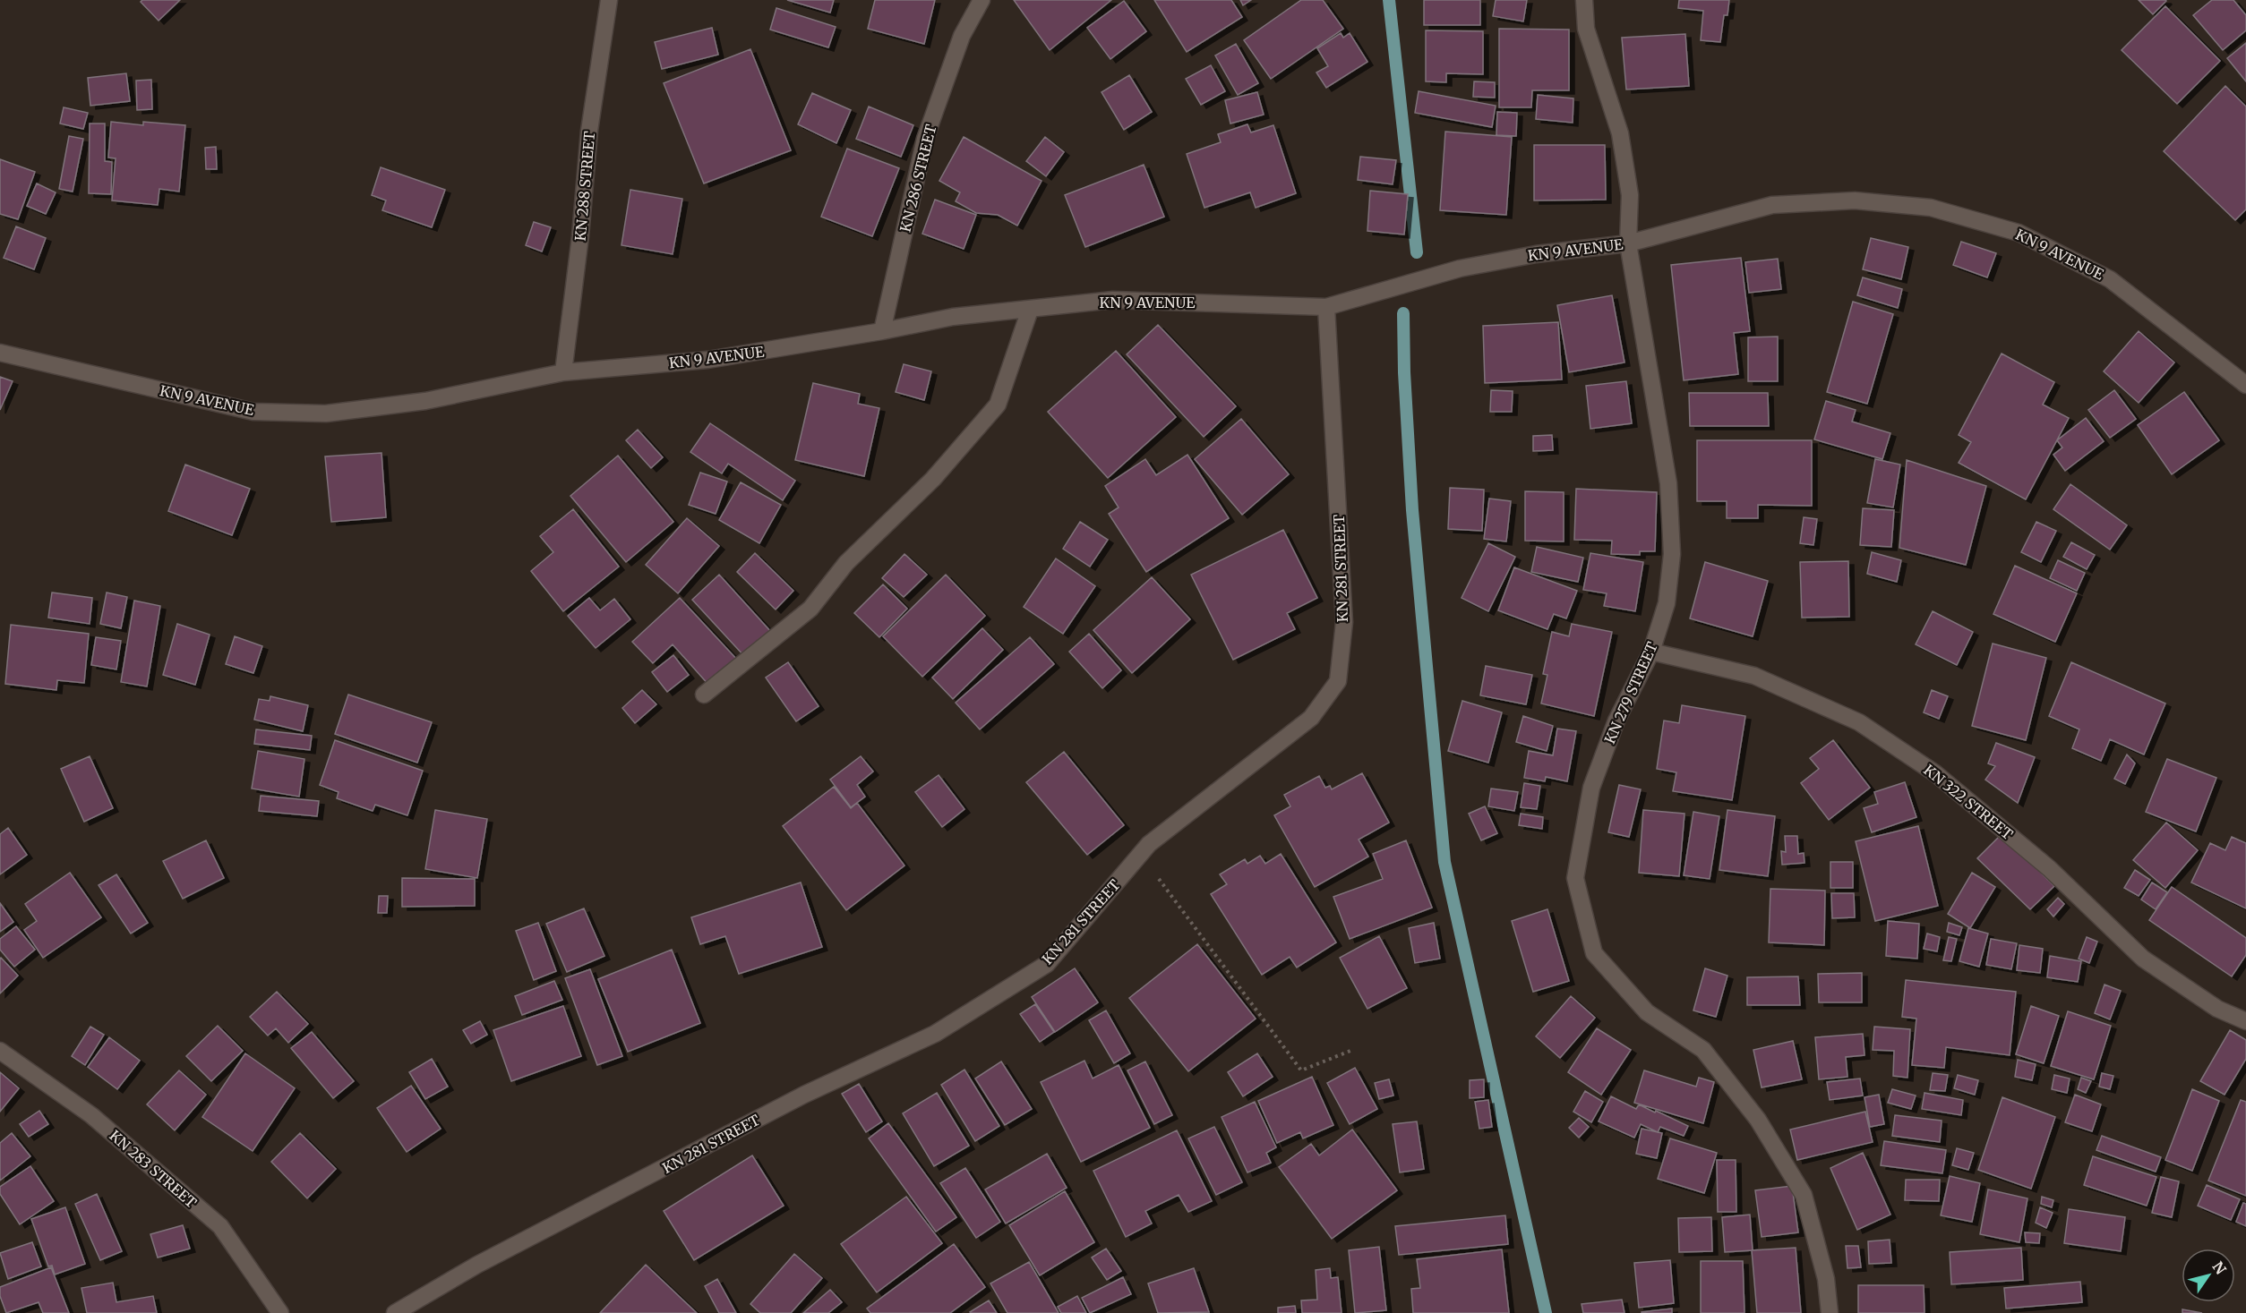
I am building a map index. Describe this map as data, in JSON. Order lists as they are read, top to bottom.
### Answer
{
  "streets": {
    "street": [
      "KN 286 STREET",
      "KN 288 STREET",
      "KN 9 AVENUE",
      "KN 281 STREET",
      "KN 279 STREET",
      "KN 322 STREET",
      "KN 283 STREET"
    ]
  },
  "crossings": [
    ["KN 286 STREET", "KN 9 AVENUE"],
    ["KN 288 STREET", "KN 9 AVENUE"],
    ["KN 9 AVENUE", "KN 281 STREET"],
    ["KN 9 AVENUE", "KN 279 STREET"],
    ["KN 279 STREET", "KN 322 STREET"]
  ],
  "north": "top right"
}
